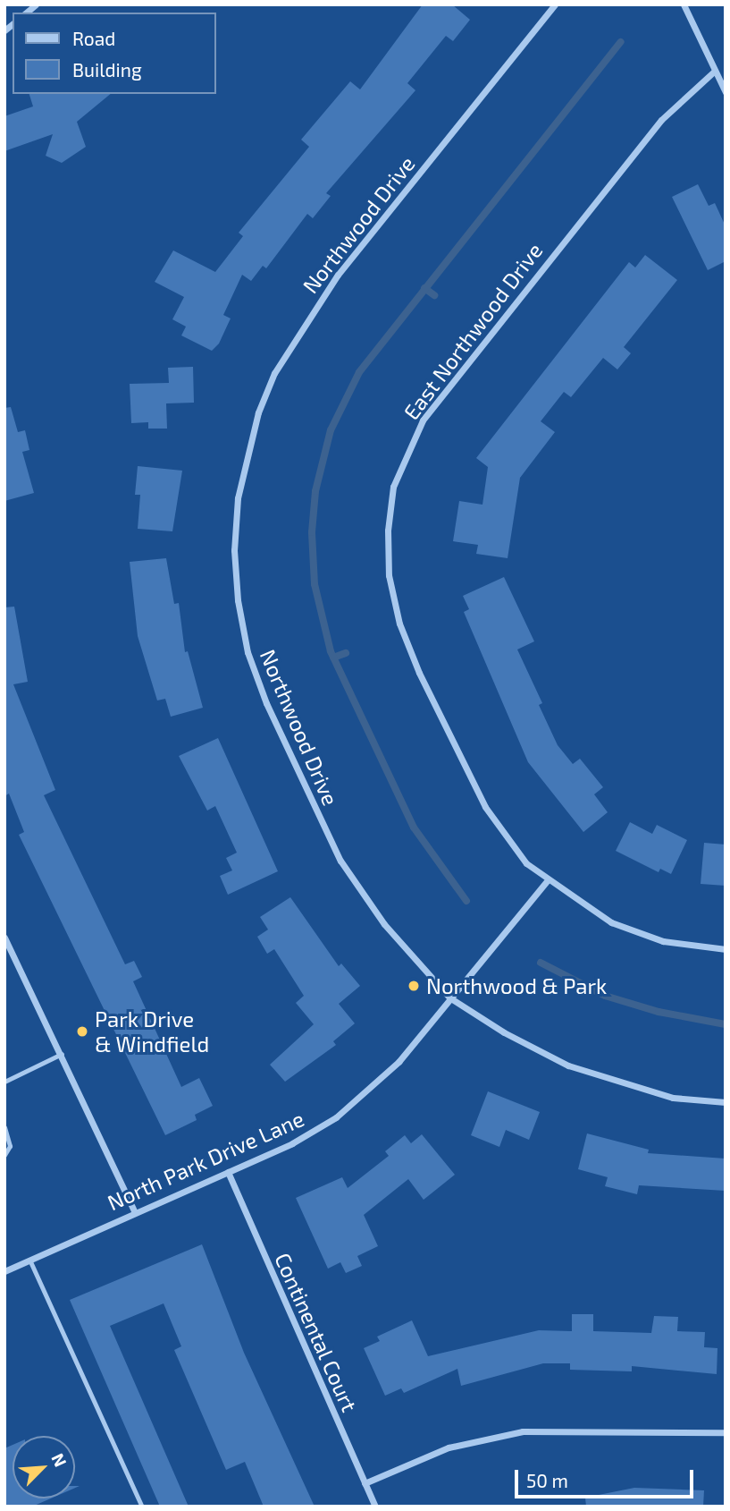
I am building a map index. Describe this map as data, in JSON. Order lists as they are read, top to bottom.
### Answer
{
  "streets": {
    "street": [
      "Northwood Drive",
      "East Northwood Drive",
      "North Park Drive Lane",
      "Continental Court"
    ]
  },
  "crossings": [
    ["Northwood Drive", "North Park Drive Lane"],
    ["East Northwood Drive", "North Park Drive Lane"],
    ["North Park Drive Lane", "Continental Court"]
  ],
  "places": ["Northwood & Park", "Park Drive & Windfield"],
  "legend": ["Road", "Building"],
  "scale_bar": "50 m",
  "north": "top right"
}
